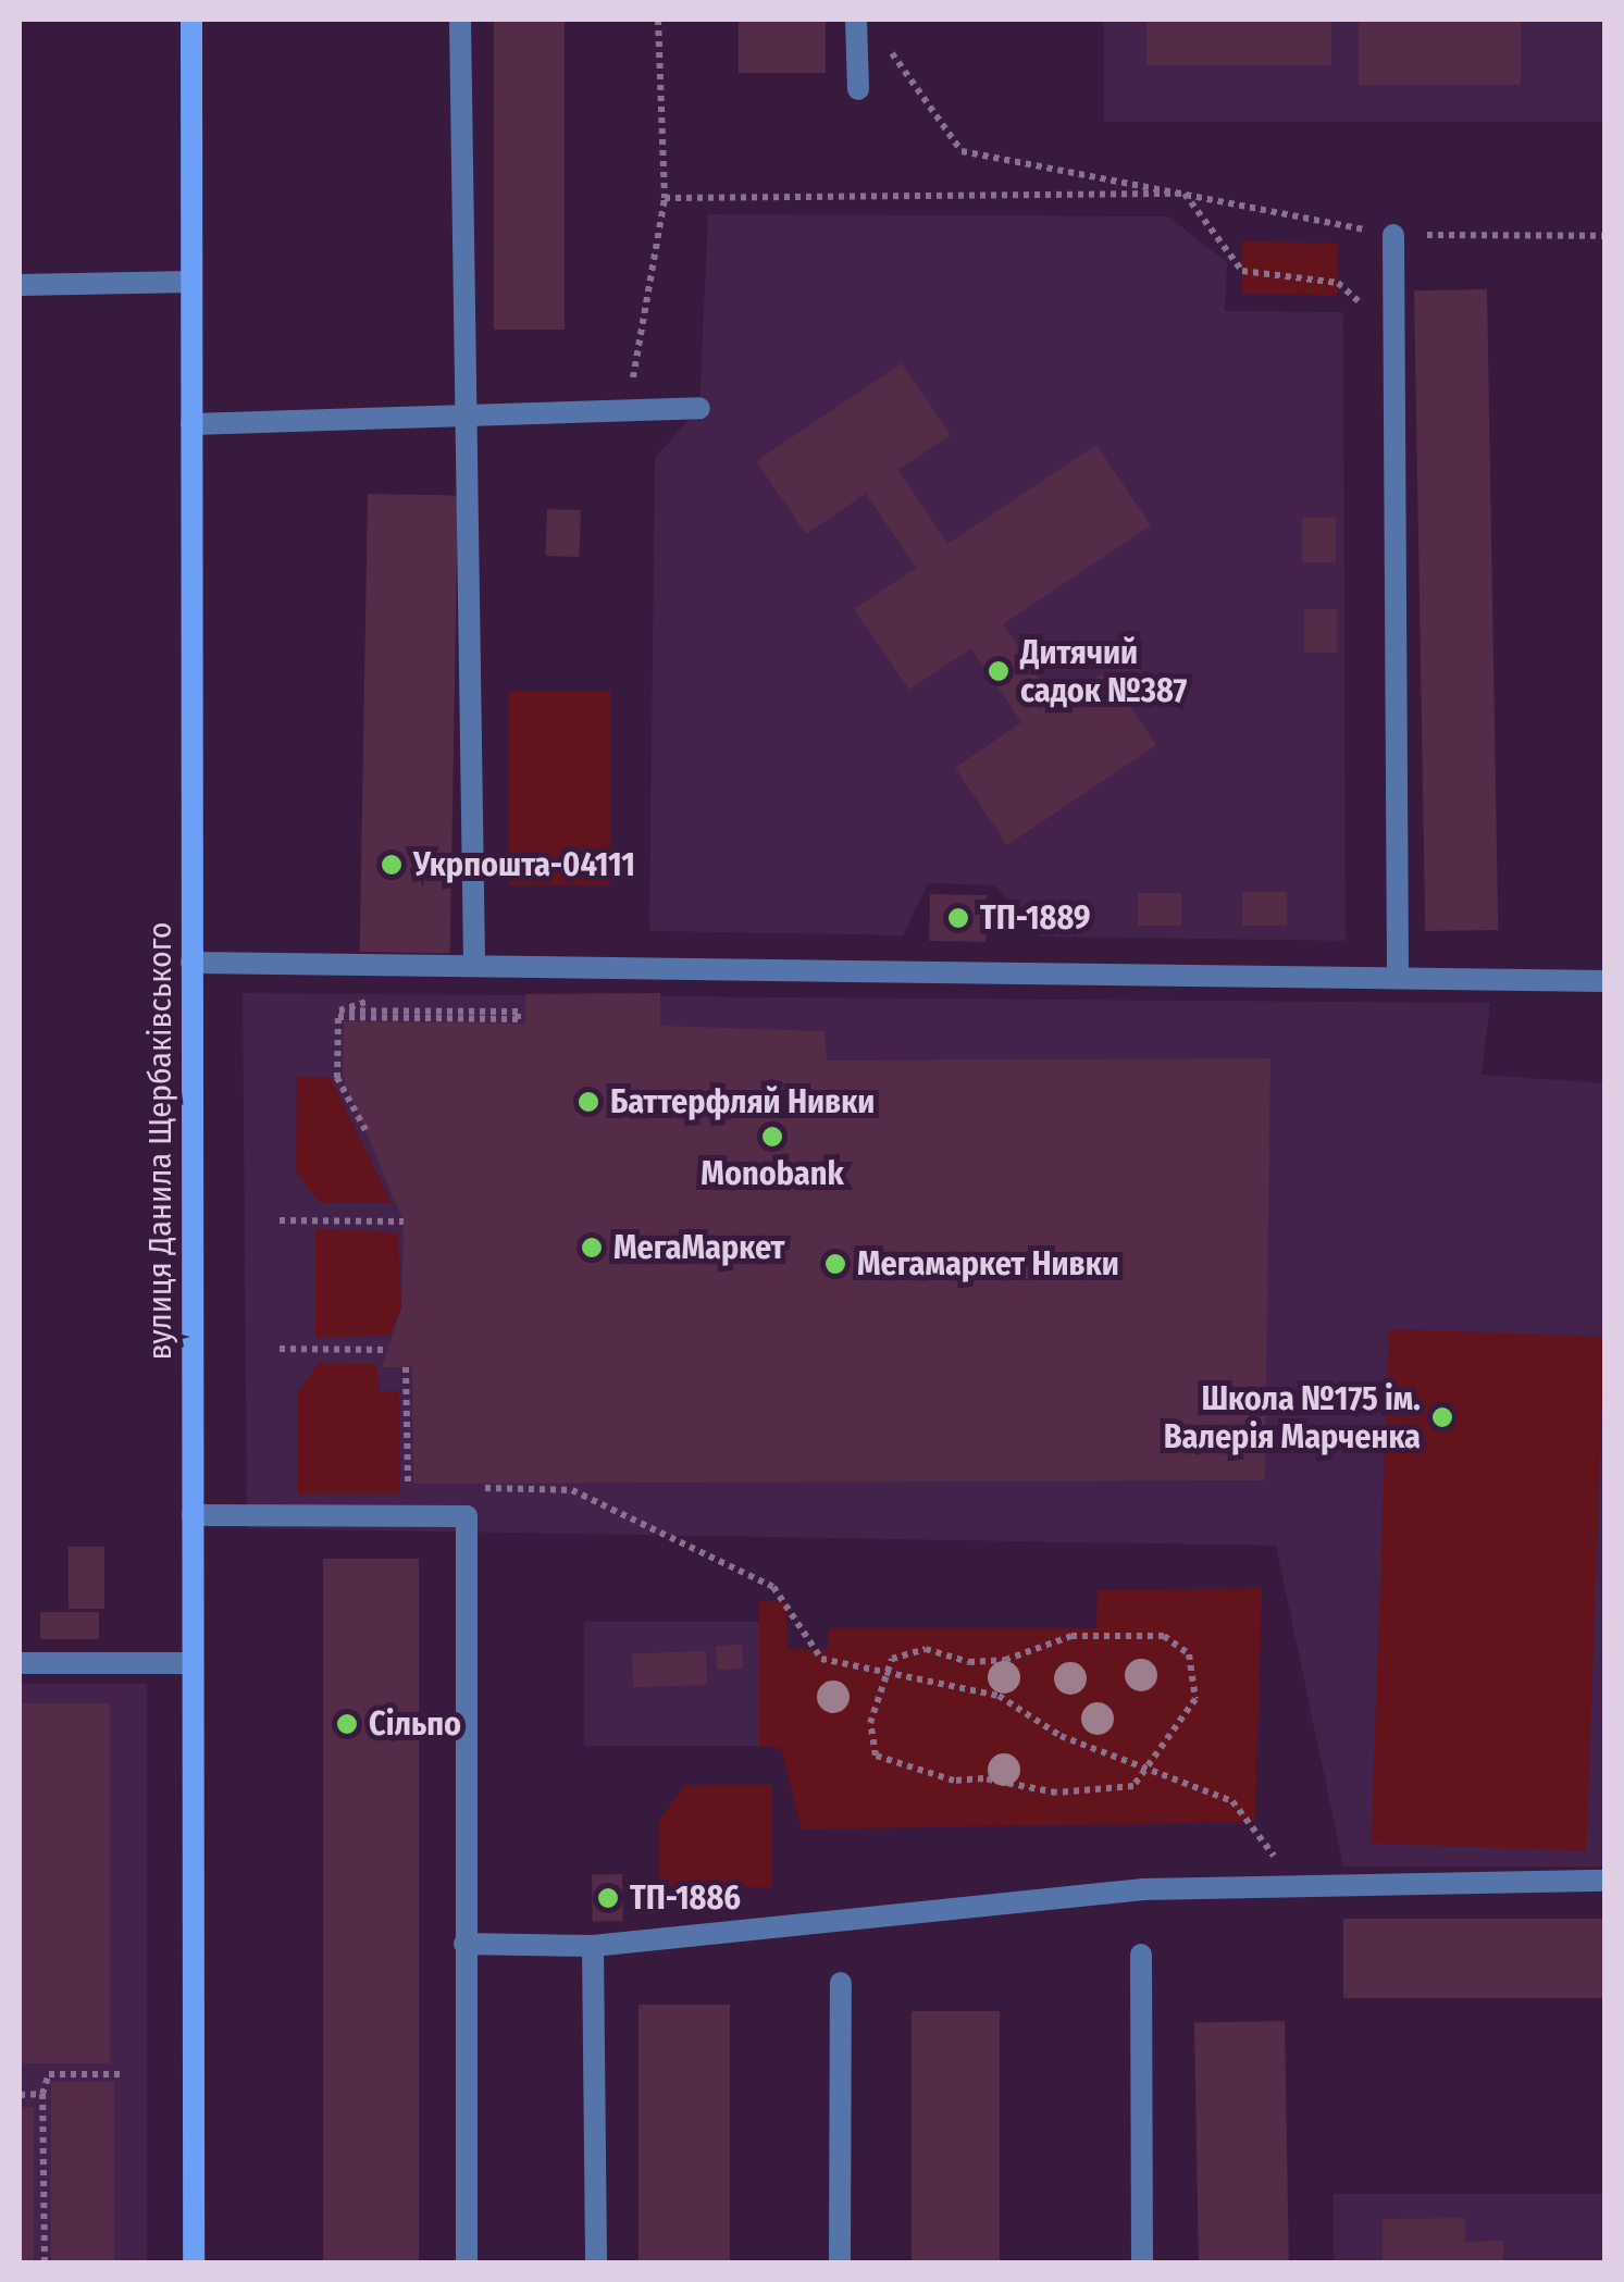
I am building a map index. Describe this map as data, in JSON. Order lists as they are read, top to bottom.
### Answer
{
  "streets": {
    "main road": ["вулиця Данила Щербаківського"]
  },
  "places": [
    "Дитячий садок №387",
    "Укрпошта-04111",
    "ТП-1889",
    "Баттерфляй Нивки",
    "Monobank",
    "МегаМаркет",
    "Мегамаркет Нивки",
    "Школа №175 ім. Валерія Марченка",
    "Сільпо",
    "ТП-1886"
  ]
}
